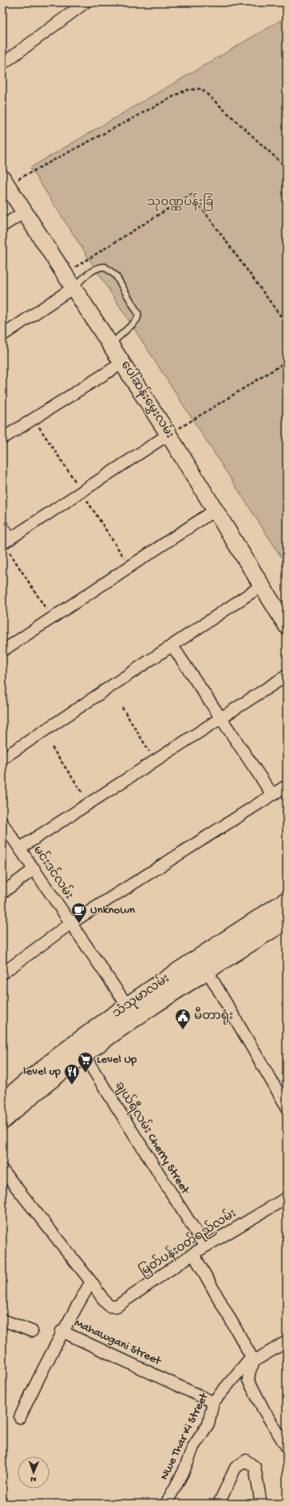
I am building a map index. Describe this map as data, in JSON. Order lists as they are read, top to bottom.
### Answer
{
  "streets": {
    "main road": ["ပေါ်ဆန်းမွှေးလမ်း", "သံသုမာလမ်း"],
    "street": [
      "မင်းဒင်လမ်း",
      "ချယ်ရီလမ်း Cherry Street",
      "မြတ်ပန်းဝတ်ရည်လမ်း",
      "Mahawgani Street",
      "Nwe Thar Ki Street"
    ]
  },
  "crossings": [
    ["မင်းဒင်လမ်း", "သံသုမာလမ်း"],
    ["သံသုမာလမ်း", "ချယ်ရီလမ်း Cherry Street"],
    ["ချယ်ရီလမ်း Cherry Street", "မြတ်ပန်းဝတ်ရည်လမ်း"],
    ["မြတ်ပန်းဝတ်ရည်လမ်း", "Mahawgani Street"],
    ["Mahawgani Street", "Nwe Thar Ki Street"]
  ],
  "parks": ["သုဝဏ္ဏပန်းခြံ"],
  "places": {
    "cafe": ["Unknown"],
    "public building": ["မီတာရုံး"],
    "supermarket": ["Level Up"],
    "restaurant": ["level up"]
  },
  "north": "bottom"
}
